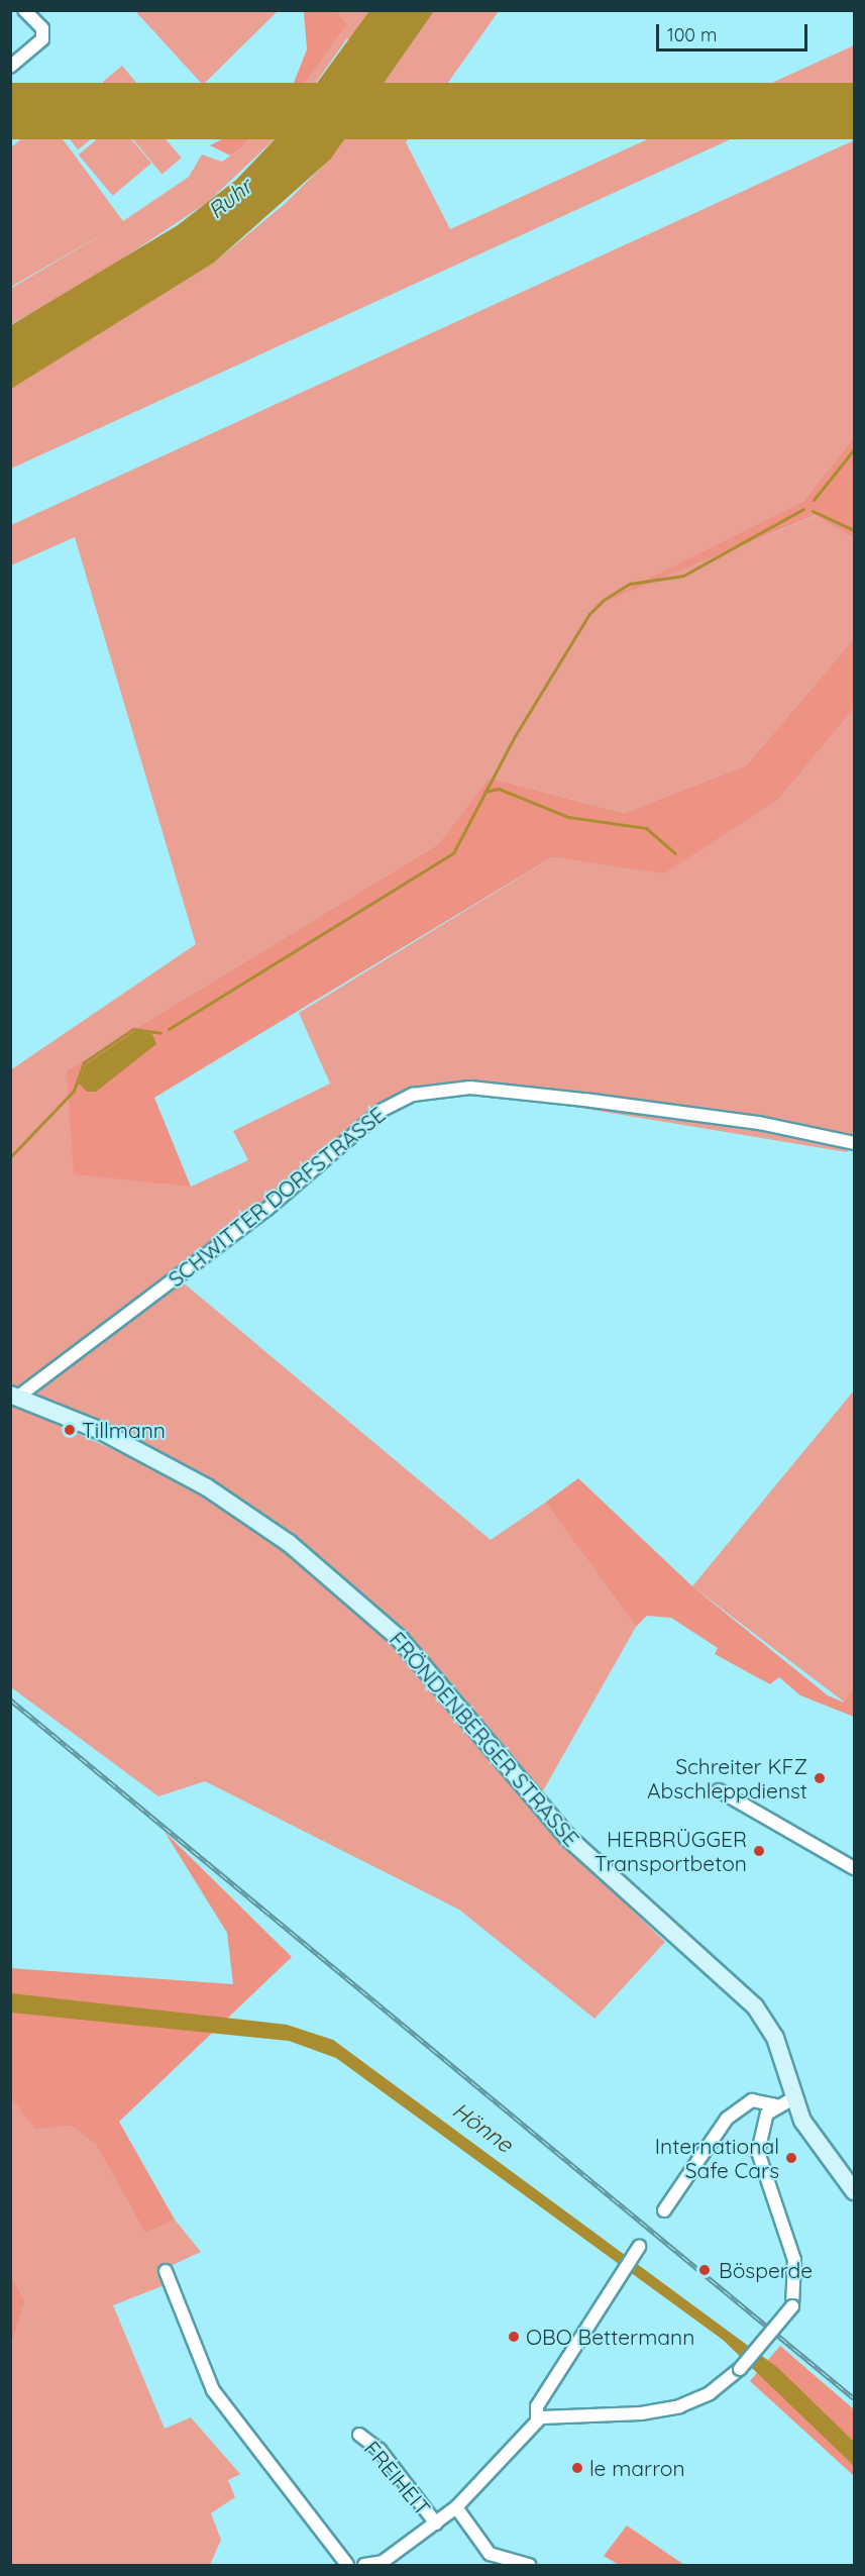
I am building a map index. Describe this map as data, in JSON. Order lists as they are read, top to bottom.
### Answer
{
  "streets": {
    "main road": ["FRÖNDENBERGER STRASSE"],
    "street": ["SCHWITTER DORFSTRASSE", "FREIHEIT"]
  },
  "crossings": [
    ["SCHWITTER DORFSTRASSE", "FRÖNDENBERGER STRASSE"]
  ],
  "water": ["Ruhr", "Hönne"],
  "places": [
    "Tillmann",
    "Schreiter KFZ Abschleppdienst",
    "HERBRÜGGER Transportbeton",
    "International Safe Cars",
    "Bösperde",
    "OBO Bettermann",
    "le marron"
  ],
  "scale_bar": "100 m"
}
